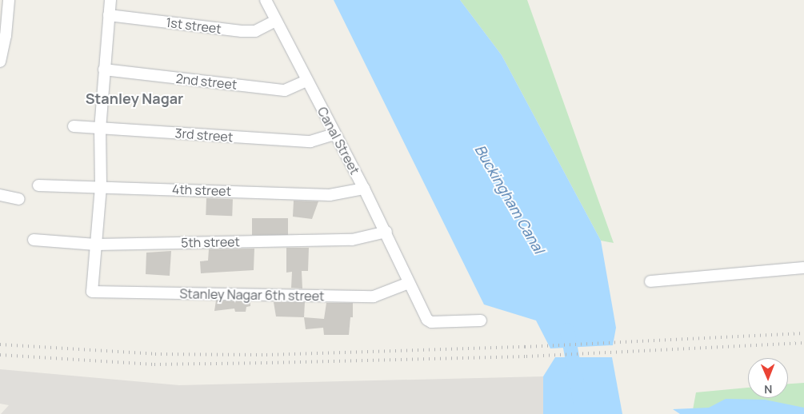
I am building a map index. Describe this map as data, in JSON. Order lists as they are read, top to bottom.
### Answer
{
  "streets": {
    "street": [
      "1st street",
      "2nd street",
      "3rd street",
      "Canal Street",
      "4th street",
      "5th street",
      "Stanley Nagar 6th street"
    ]
  },
  "crossings": [
    ["1st street", "Canal Street"],
    ["2nd street", "Canal Street"],
    ["3rd street", "Canal Street"],
    ["Canal Street", "4th street"],
    ["Canal Street", "5th street"],
    ["Canal Street", "Stanley Nagar 6th street"],
    ["5th street", "Stanley Nagar 6th street"]
  ],
  "districts": ["Stanley Nagar"],
  "water": ["Buckingham Canal"],
  "north": "bottom"
}
